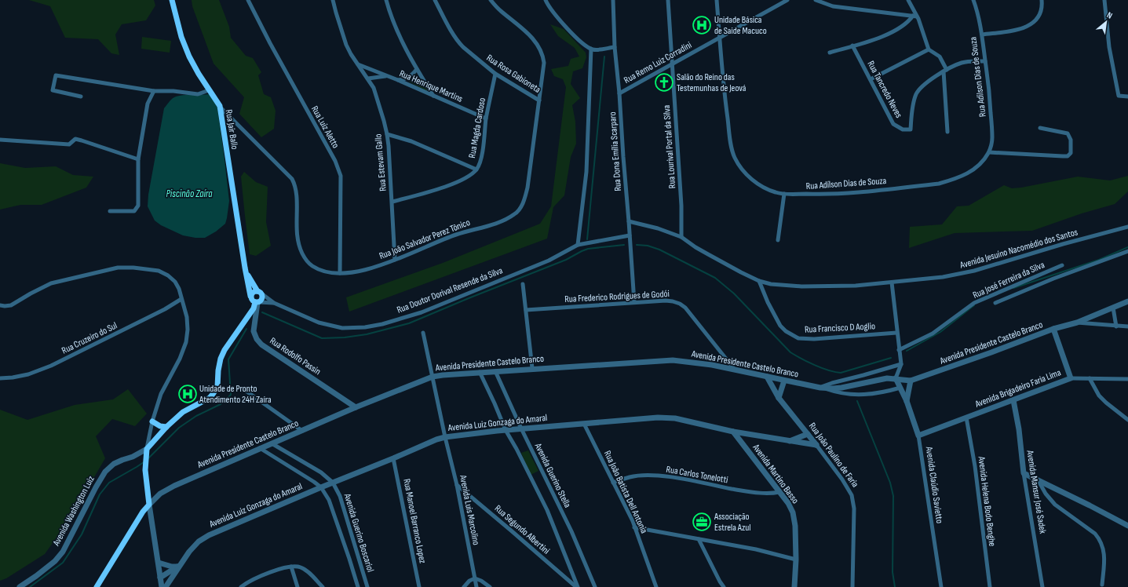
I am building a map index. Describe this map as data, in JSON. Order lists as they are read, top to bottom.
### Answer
{
  "streets": {
    "main road": ["Rua Jair Ballo", "Avenida Presidente Castelo Branco"],
    "street": [
      "Rua Remo Luiz Corradini",
      "Rua Rosa Gabioneta",
      "Rua Adilson Dias de Souza",
      "Rua Henrique Martins",
      "Rua Tancredo Neves",
      "Rua Luiz Aletto",
      "Rua Magda Cardoso",
      "Rua Lourival Portal da Silva",
      "Rua Dona Emília Scarparo",
      "Rua Estevam Gallo",
      "Rua Adílson Dias de Souza",
      "Rua João Salvador Perez Tônico",
      "Avenida Jesuíno Nacomédio dos Santos",
      "Rua José Ferreira da Silva",
      "Rua Doutor Dorival Resende da Silva",
      "Rua Frederico Rodrigues de Godói",
      "Rua Francisco D Aoglio",
      "Rua Cruzeiro do Sul",
      "Rua Rodolfo Passin",
      "Avenida Brigadeiro Faria Lima",
      "Avenida Luiz Gonzaga do Amaral",
      "Rua João Paulino de Faria",
      "Avenida Martino Basso",
      "Rua Carlos Tonelotti",
      "Avenida Guerino Stella",
      "Avenida Claúdio Savietto",
      "Rua João Batista Dell Antonia",
      "Avenida Mansur José Sadek",
      "Avenida Helena Bodo Benghe",
      "Avenida Luis Marcolino",
      "Avenida Washington Luiz",
      "Rua Manoel Barranco Lopez",
      "Rua Segundo Albertini",
      "Avenida Guerino Boscariol"
    ]
  },
  "crossings": [
    ["Rua Remo Luiz Corradini", "Rua Lourival Portal da Silva"],
    ["Rua Remo Luiz Corradini", "Rua Dona Emília Scarparo"],
    ["Rua Remo Luiz Corradini", "Rua Adílson Dias de Souza"],
    ["Rua Rosa Gabioneta", "Rua Magda Cardoso"],
    ["Rua Rosa Gabioneta", "Rua João Salvador Perez Tônico"],
    ["Rua Adilson Dias de Souza", "Rua Adílson Dias de Souza"],
    ["Rua Henrique Martins", "Rua Magda Cardoso"],
    ["Rua Henrique Martins", "Rua Estevam Gallo"],
    ["Rua Luiz Aletto", "Rua João Salvador Perez Tônico"],
    ["Rua Magda Cardoso", "Rua Estevam Gallo"],
    ["Rua Jair Ballo", "Rua João Salvador Perez Tônico"],
    ["Rua Jair Ballo", "Rua Doutor Dorival Resende da Silva"],
    ["Rua Jair Ballo", "Rua Rodolfo Passin"],
    ["Rua Lourival Portal da Silva", "Avenida Jesuíno Nacomédio dos Santos"],
    ["Rua Dona Emília Scarparo", "Avenida Jesuíno Nacomédio dos Santos"],
    ["Rua Dona Emília Scarparo", "Rua Doutor Dorival Resende da Silva"],
    ["Rua Dona Emília Scarparo", "Rua Frederico Rodrigues de Godói"],
    ["Rua Estevam Gallo", "Rua João Salvador Perez Tônico"],
    ["Avenida Jesuíno Nacomédio dos Santos", "Rua Francisco D Aoglio"],
    ["Rua Doutor Dorival Resende da Silva", "Rua Rodolfo Passin"],
    ["Rua Frederico Rodrigues de Godói", "Avenida Presidente Castelo Branco"],
    ["Avenida Presidente Castelo Branco", "Rua Rodolfo Passin"],
    ["Avenida Presidente Castelo Branco", "Rua João Paulino de Faria"],
    ["Avenida Presidente Castelo Branco", "Avenida Guerino Stella"],
    ["Avenida Presidente Castelo Branco", "Avenida Claúdio Savietto"],
    ["Avenida Presidente Castelo Branco", "Avenida Luis Marcolino"],
    ["Avenida Presidente Castelo Branco", "Avenida Guerino Boscariol"],
    ["Avenida Brigadeiro Faria Lima", "Avenida Claúdio Savietto"],
    ["Avenida Brigadeiro Faria Lima", "Avenida Mansur José Sadek"],
    ["Avenida Brigadeiro Faria Lima", "Avenida Helena Bodo Benghe"],
    ["Avenida Luiz Gonzaga do Amaral", "Rua João Paulino de Faria"],
    ["Avenida Luiz Gonzaga do Amaral", "Avenida Martino Basso"],
    ["Avenida Luiz Gonzaga do Amaral", "Avenida Guerino Stella"],
    ["Avenida Luiz Gonzaga do Amaral", "Rua João Batista Dell Antonia"],
    ["Avenida Luiz Gonzaga do Amaral", "Avenida Luis Marcolino"],
    ["Avenida Luiz Gonzaga do Amaral", "Rua Manoel Barranco Lopez"],
    ["Avenida Luiz Gonzaga do Amaral", "Avenida Guerino Boscariol"],
    ["Avenida Martino Basso", "Rua Carlos Tonelotti"],
    ["Rua Carlos Tonelotti", "Rua João Batista Dell Antonia"],
    ["Avenida Luis Marcolino", "Rua Segundo Albertini"]
  ],
  "water": ["Piscinão Zaíra"],
  "places": {
    "hospital": ["Unidade Básica de Saide Macuco", "Unidade de Pronto Atendimento 24H Zaíra"],
    "church": ["Salão do Reino das Testemunhas de Jeová"],
    "office": ["Associação Estrela Azul"]
  },
  "north": "top right"
}
